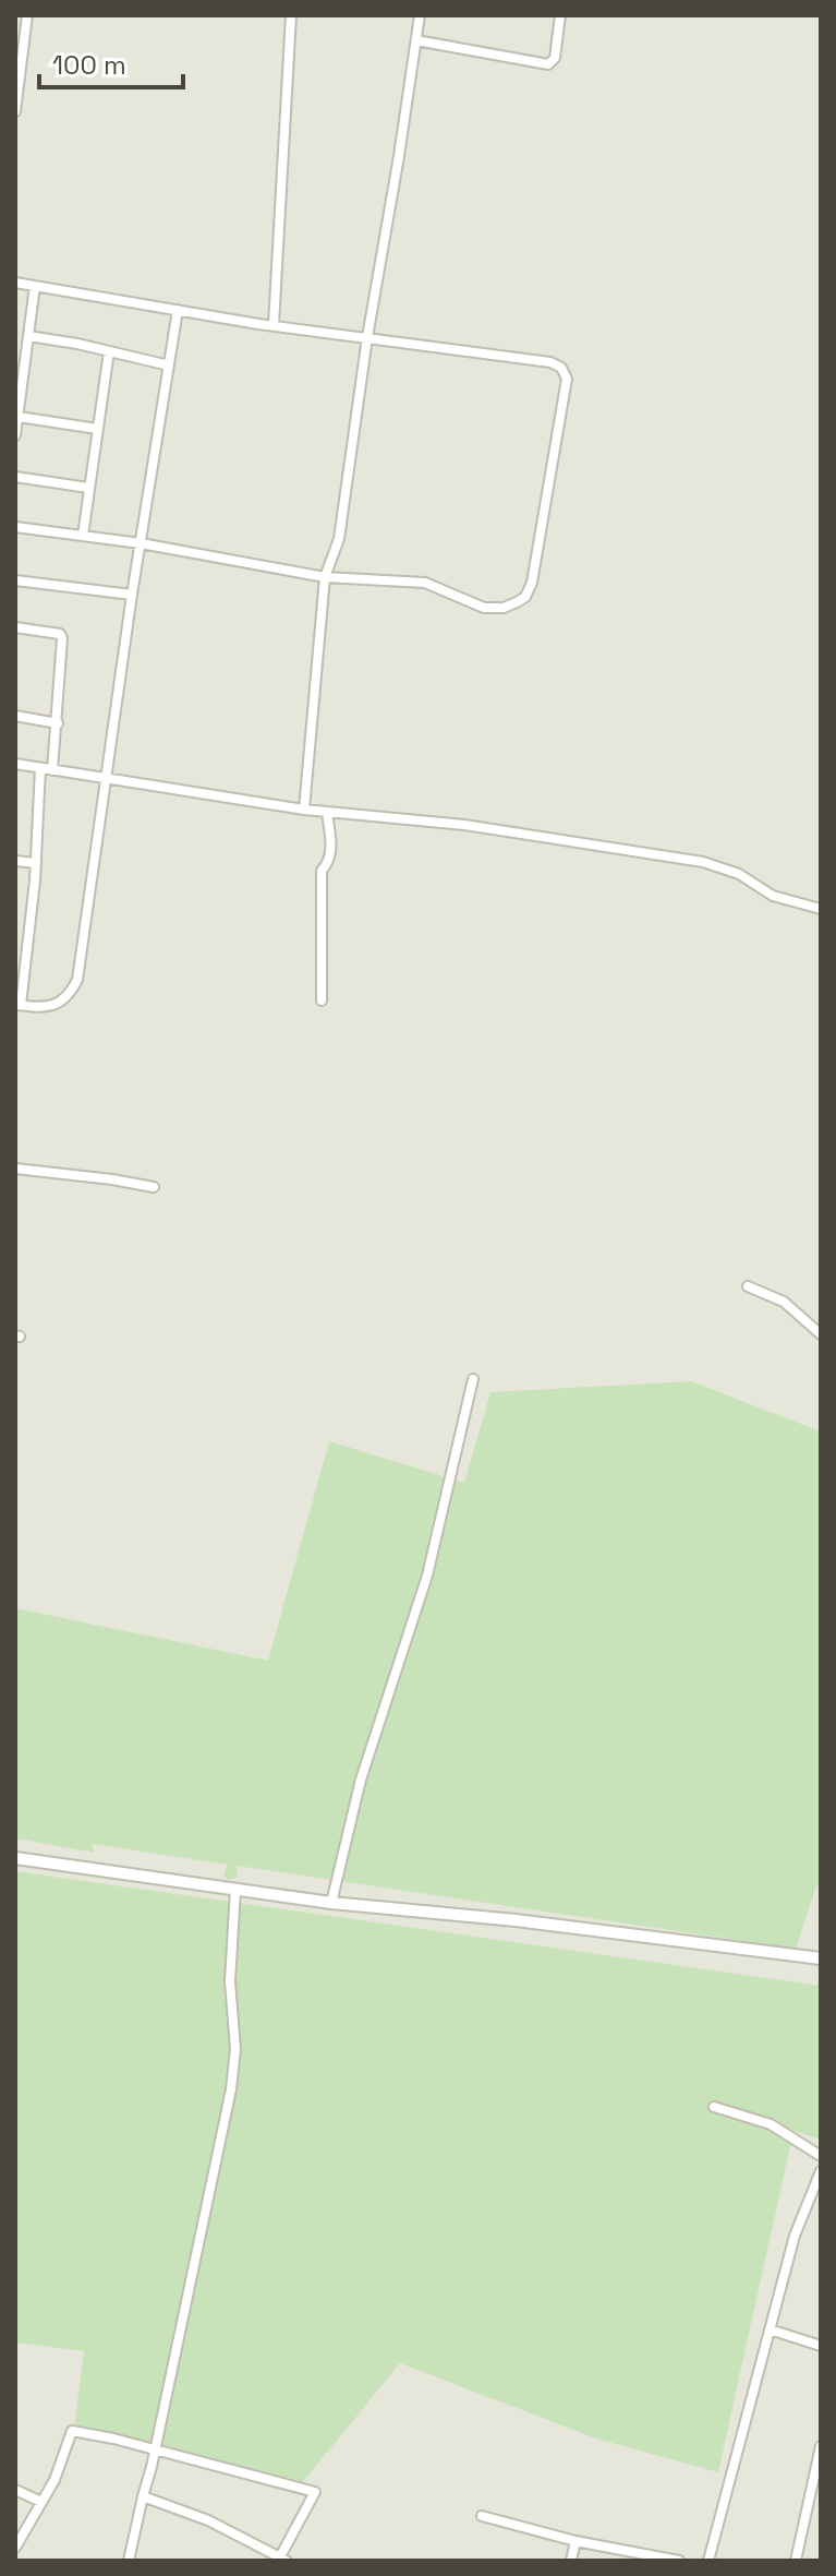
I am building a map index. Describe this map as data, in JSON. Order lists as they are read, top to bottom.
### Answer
{
  "scale_bar": "100 m"
}
